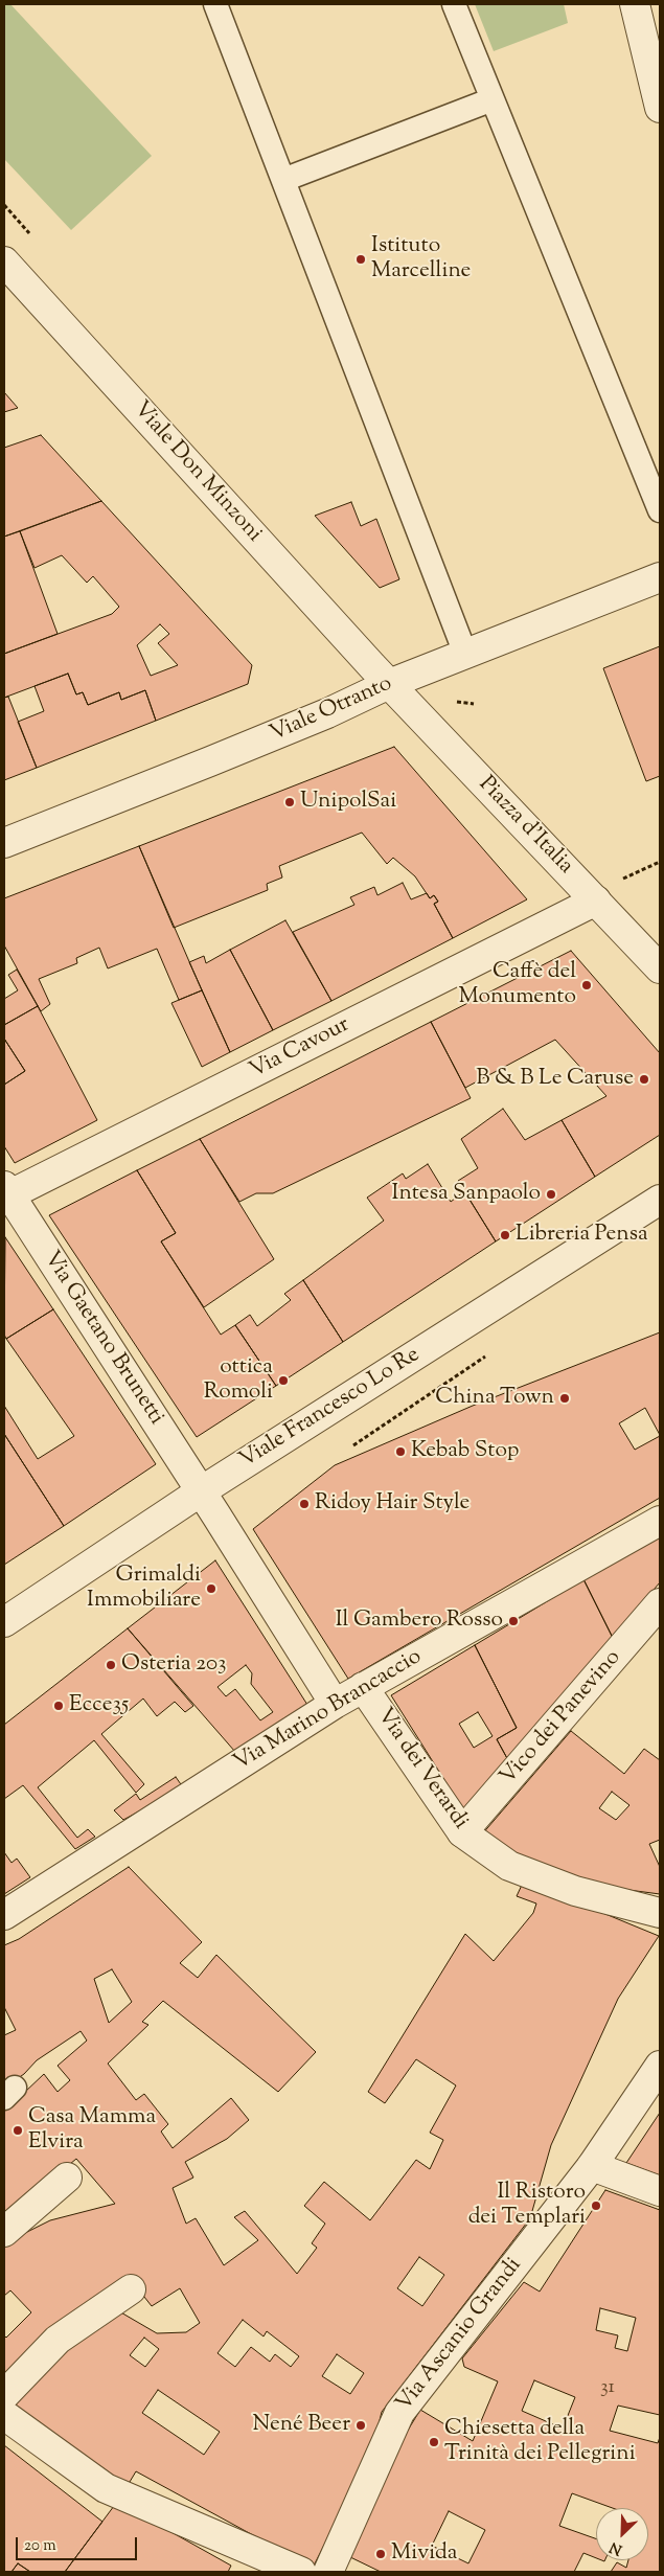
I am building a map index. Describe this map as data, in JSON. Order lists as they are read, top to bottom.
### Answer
{
  "streets": {
    "street": [
      "Viale Don Minzoni",
      "Viale Otranto",
      "Piazza d'Italia",
      "Via Cavour",
      "Via Gaetano Brunetti",
      "Viale Francesco Lo Re",
      "Via Marino Brancaccio",
      "Vico dei Panevino",
      "Via dei Verardi",
      "Via Ascanio Grandi"
    ]
  },
  "crossings": [
    ["Viale Don Minzoni", "Viale Otranto"],
    ["Viale Don Minzoni", "Piazza d'Italia"],
    ["Viale Otranto", "Piazza d'Italia"],
    ["Piazza d'Italia", "Via Cavour"],
    ["Via Cavour", "Via Gaetano Brunetti"],
    ["Via Gaetano Brunetti", "Viale Francesco Lo Re"],
    ["Via Marino Brancaccio", "Via dei Verardi"],
    ["Vico dei Panevino", "Via dei Verardi"]
  ],
  "places": [
    "Istituto Marcelline",
    "UnipolSai",
    "Caffè del Monumento",
    "B & B Le Caruse",
    "Intesa Sanpaolo",
    "Libreria Pensa",
    "ottica Romoli",
    "China Town",
    "Kebab Stop",
    "Ridoy Hair Style",
    "Grimaldi Immobiliare",
    "Il Gambero Rosso",
    "Osteria 203",
    "Ecce35",
    "Casa Mamma Elvira",
    "Il Ristoro dei Templari",
    "Nené Beer",
    "Chiesetta della Trinità dei Pellegrini",
    "Mivida"
  ],
  "house_numbers": ["31"],
  "scale_bar": "20 m",
  "north": "bottom left"
}
